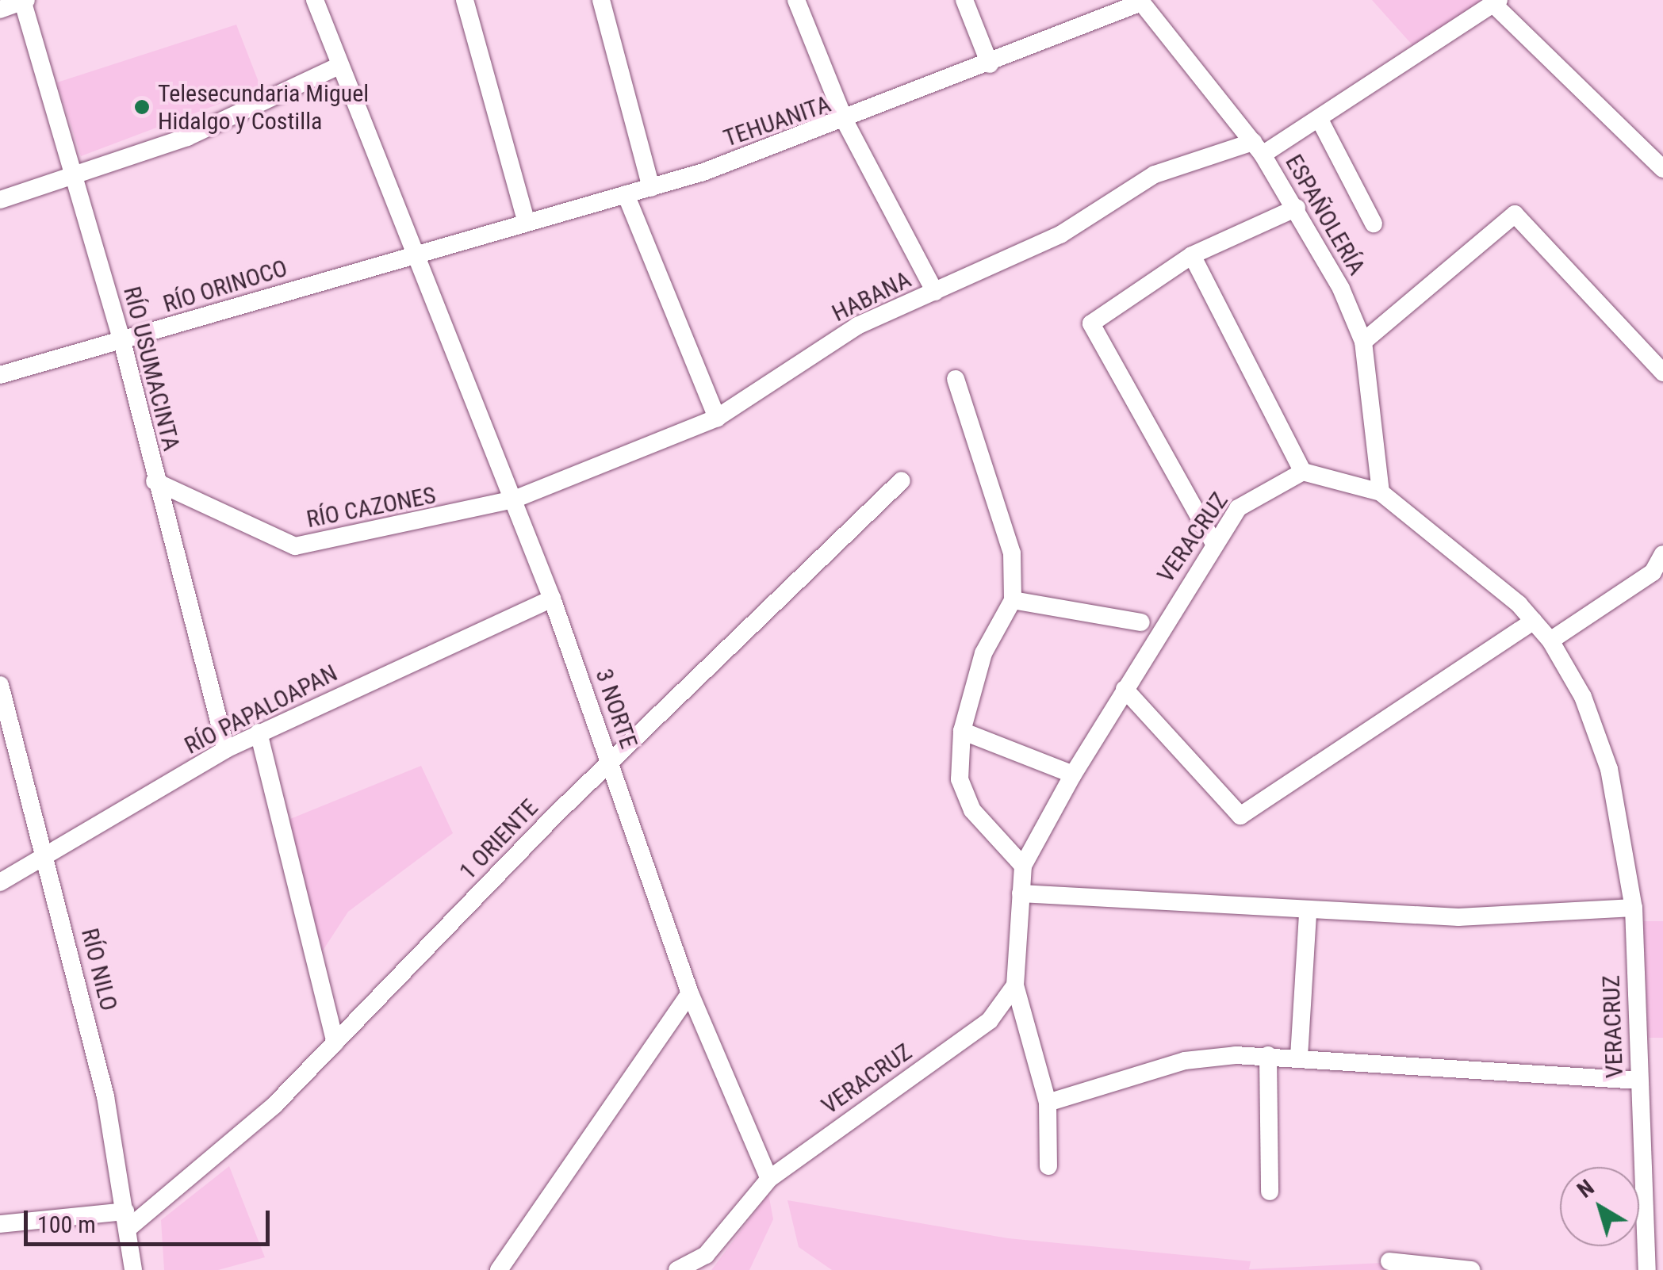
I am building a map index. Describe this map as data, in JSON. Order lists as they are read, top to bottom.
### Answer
{
  "streets": {
    "street": [
      "TEHUANITA",
      "ESPAÑOLERÍA",
      "RÍO ORINOCO",
      "HABANA",
      "RÍO USUMACINTA",
      "RÍO CAZONES",
      "VERACRUZ",
      "3 NORTE",
      "RÍO PAPALOAPAN",
      "1 ORIENTE",
      "RÍO NILO"
    ]
  },
  "crossings": [
    ["TEHUANITA", "ESPAÑOLERÍA"],
    ["TEHUANITA", "RÍO ORINOCO"],
    ["TEHUANITA", "3 NORTE"],
    ["ESPAÑOLERÍA", "HABANA"],
    ["ESPAÑOLERÍA", "VERACRUZ"],
    ["RÍO ORINOCO", "RÍO USUMACINTA"],
    ["RÍO ORINOCO", "3 NORTE"],
    ["HABANA", "RÍO CAZONES"],
    ["HABANA", "3 NORTE"],
    ["RÍO USUMACINTA", "RÍO CAZONES"],
    ["RÍO USUMACINTA", "RÍO PAPALOAPAN"],
    ["RÍO CAZONES", "3 NORTE"],
    ["VERACRUZ", "3 NORTE"],
    ["3 NORTE", "RÍO PAPALOAPAN"],
    ["3 NORTE", "1 ORIENTE"],
    ["RÍO PAPALOAPAN", "RÍO NILO"],
    ["1 ORIENTE", "RÍO NILO"]
  ],
  "places": ["Telesecundaria Miguel Hidalgo y Costilla"],
  "scale_bar": "100 m",
  "north": "top left"
}
